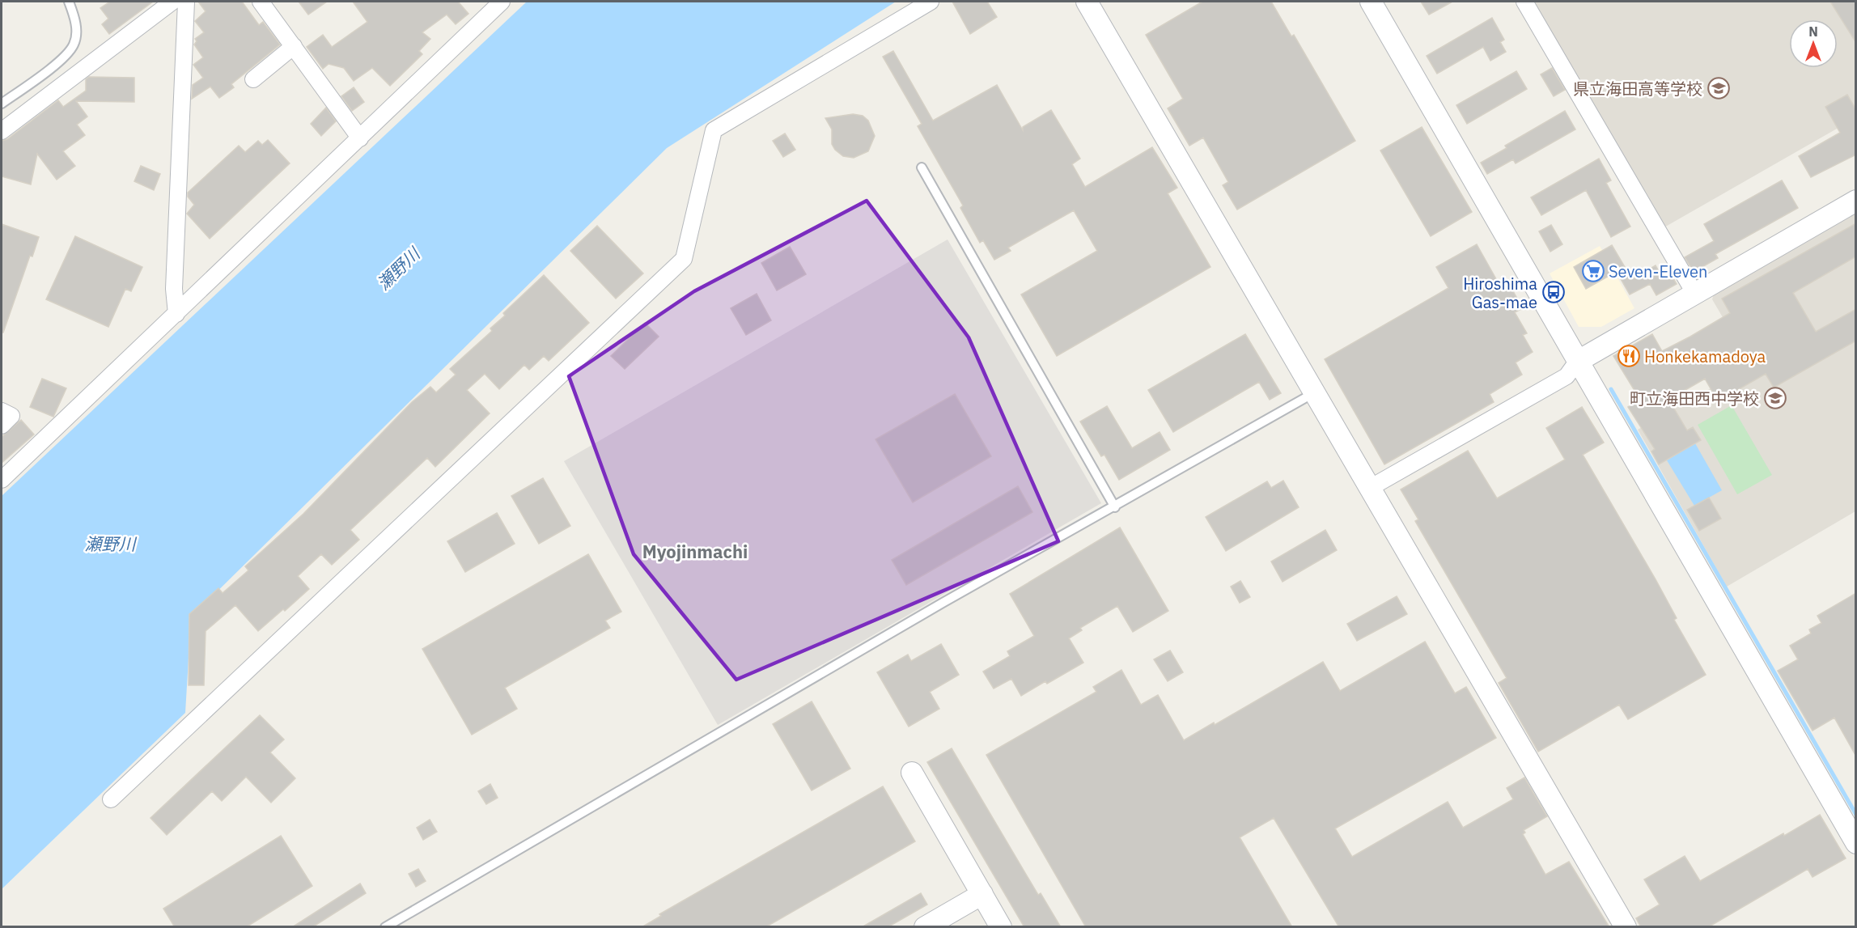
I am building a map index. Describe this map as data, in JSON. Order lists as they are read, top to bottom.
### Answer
{
  "districts": ["Myojinmachi"],
  "water": ["瀬野川"],
  "places": {
    "school or university": ["県立海田高等学校", "町立海田西中学校"],
    "supermarket": ["Seven-Eleven"],
    "bus stop": ["Hiroshima Gas-mae"],
    "restaurant": ["Honkekamadoya"]
  },
  "north": "top"
}
